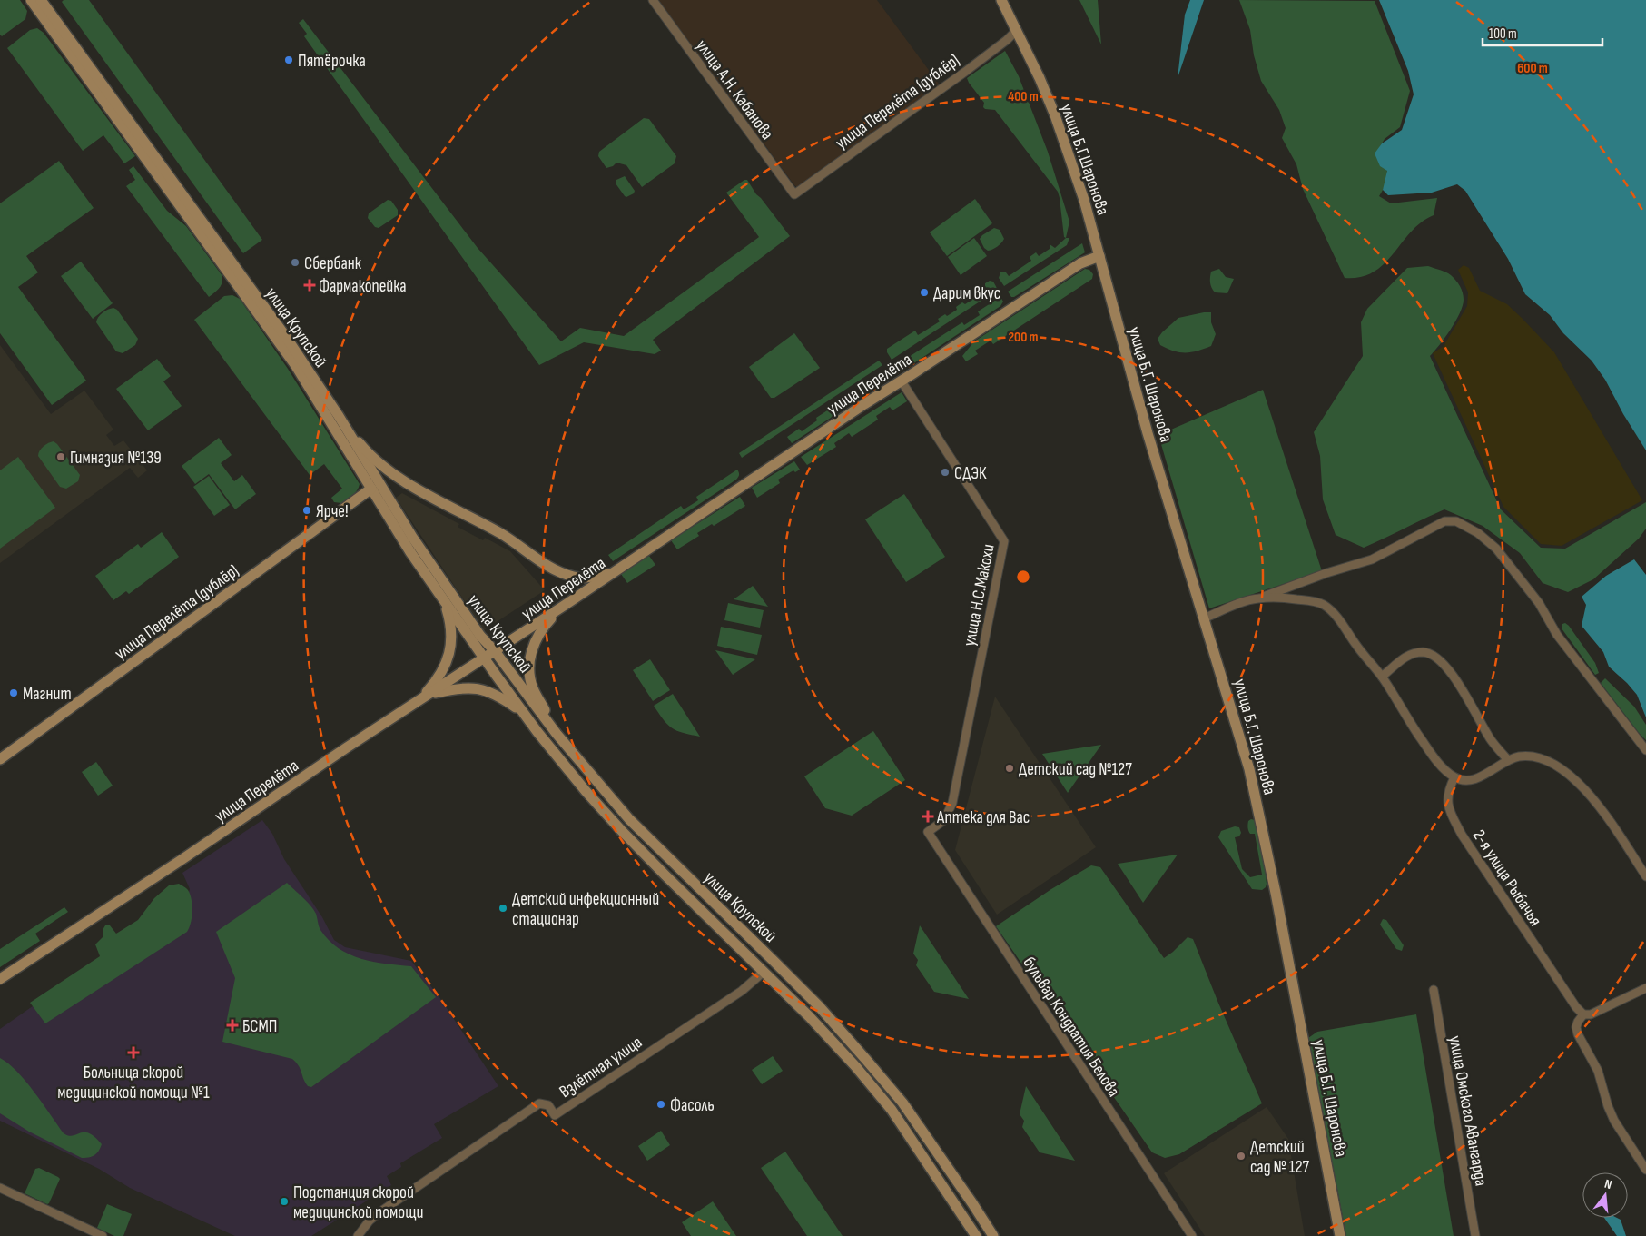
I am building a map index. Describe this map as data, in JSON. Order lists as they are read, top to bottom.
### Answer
{
  "streets": {
    "main road": [
      "улица Перелёта (дублёр)",
      "улица Б.Г.Шаронова",
      "улица Крупской",
      "улица Перелёта",
      "улица Б.Г. Шаронова",
      "Взлётная улица"
    ],
    "street": [
      "улица А.Н. Кабанова",
      "улица Н.С.Макохи",
      "2-я улица Рыбачья",
      "бульвар Кондратия Белова",
      "улица Омского Авангарда"
    ]
  },
  "crossings": [
    ["улица А.Н. Кабанова", "улица Перелёта (дублёр)"],
    ["улица Перелёта (дублёр)", "улица Б.Г.Шаронова"],
    ["улица Перелёта (дублёр)", "улица Крупской"],
    ["улица Б.Г.Шаронова", "улица Перелёта"],
    ["улица Б.Г.Шаронова", "улица Б.Г. Шаронова"],
    ["улица Крупской", "улица Перелёта"],
    ["улица Крупской", "Взлётная улица"],
    ["улица Перелёта", "улица Б.Г. Шаронова"],
    ["улица Перелёта", "улица Н.С.Макохи"],
    ["улица Н.С.Макохи", "бульвар Кондратия Белова"]
  ],
  "places": {
    "other": [
      "Пятёрочка",
      "Сбербанк",
      "Дарим вкус",
      "Гимназия №139",
      "СДЭК",
      "Ярче!",
      "Магнит",
      "Детский сад №127",
      "Детский инфекционный стационар",
      "Фасоль",
      "Детский сад № 127",
      "Подстанция скорой медицинской помощи"
    ],
    "health": [
      "Фармакопейка",
      "Аптека для Вас",
      "БСМП",
      "Больница скорой медицинской помощи №1"
    ]
  },
  "scale_bar": "100 m",
  "north": "top",
  "rings": ["600 m", "400 m", "200 m"]
}
